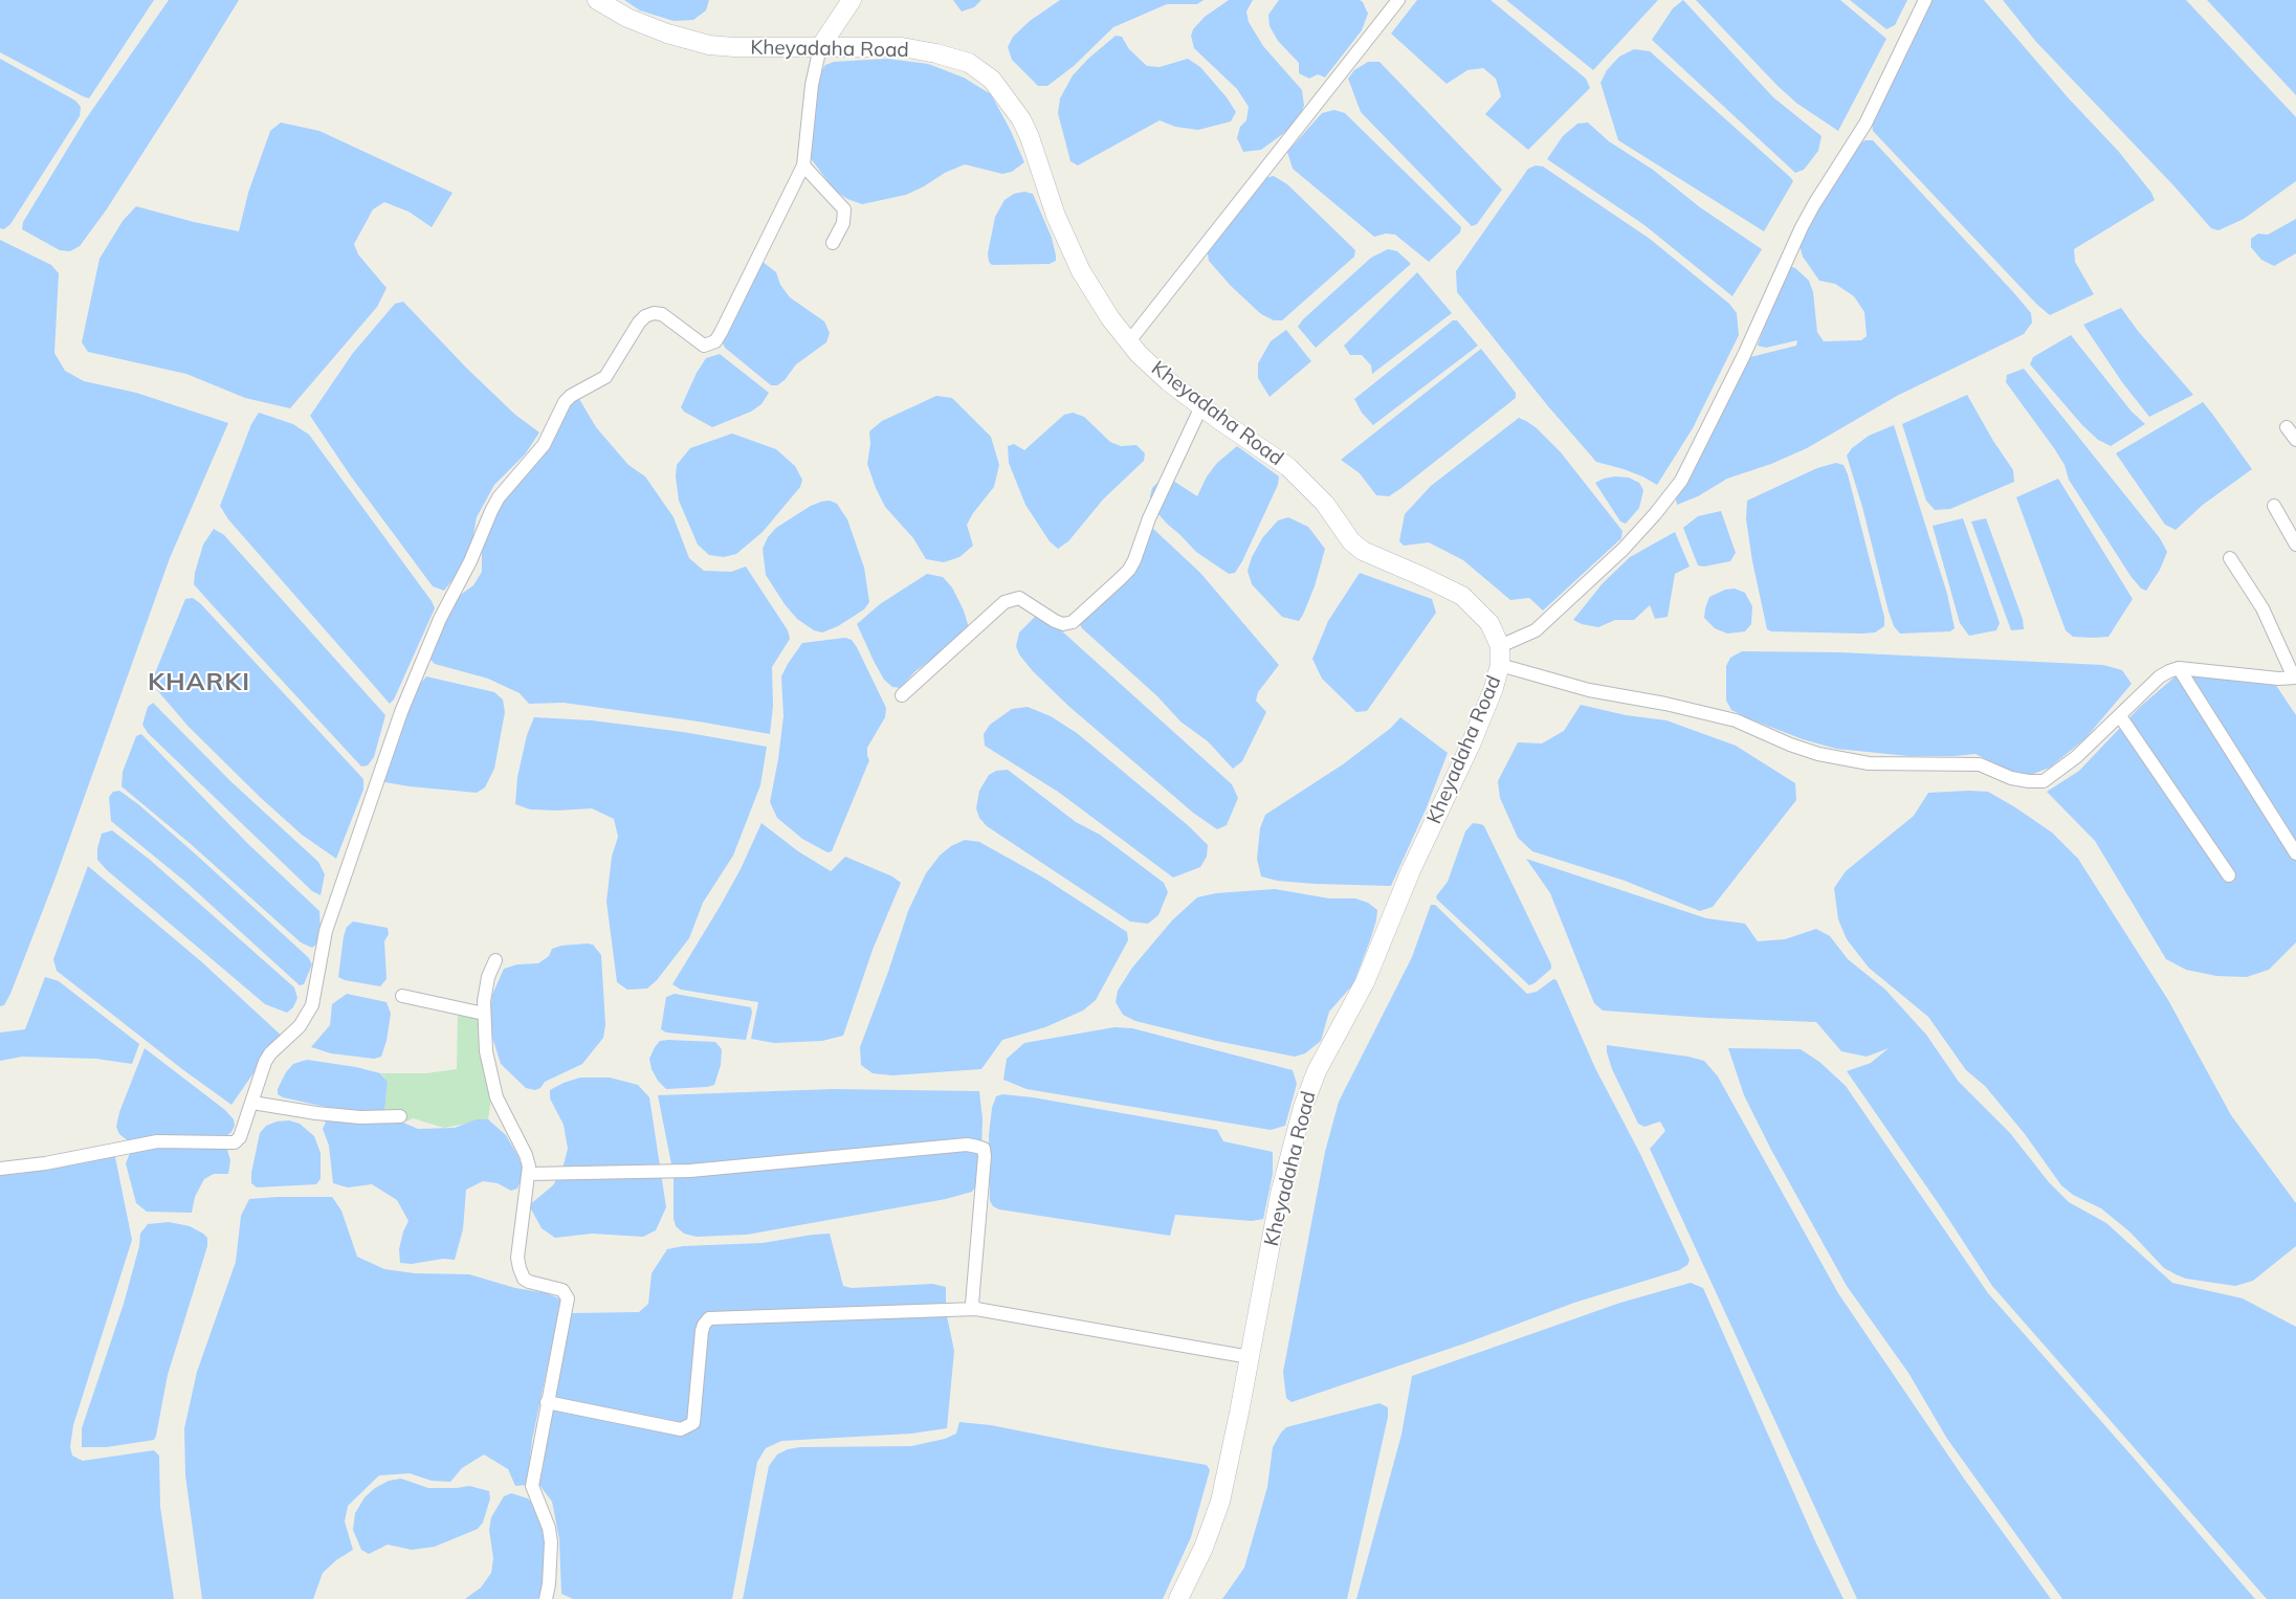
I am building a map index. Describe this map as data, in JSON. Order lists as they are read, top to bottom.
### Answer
{
  "streets": {
    "main road": ["Kheyadaha Road"]
  },
  "districts": ["KHARKI"]
}
